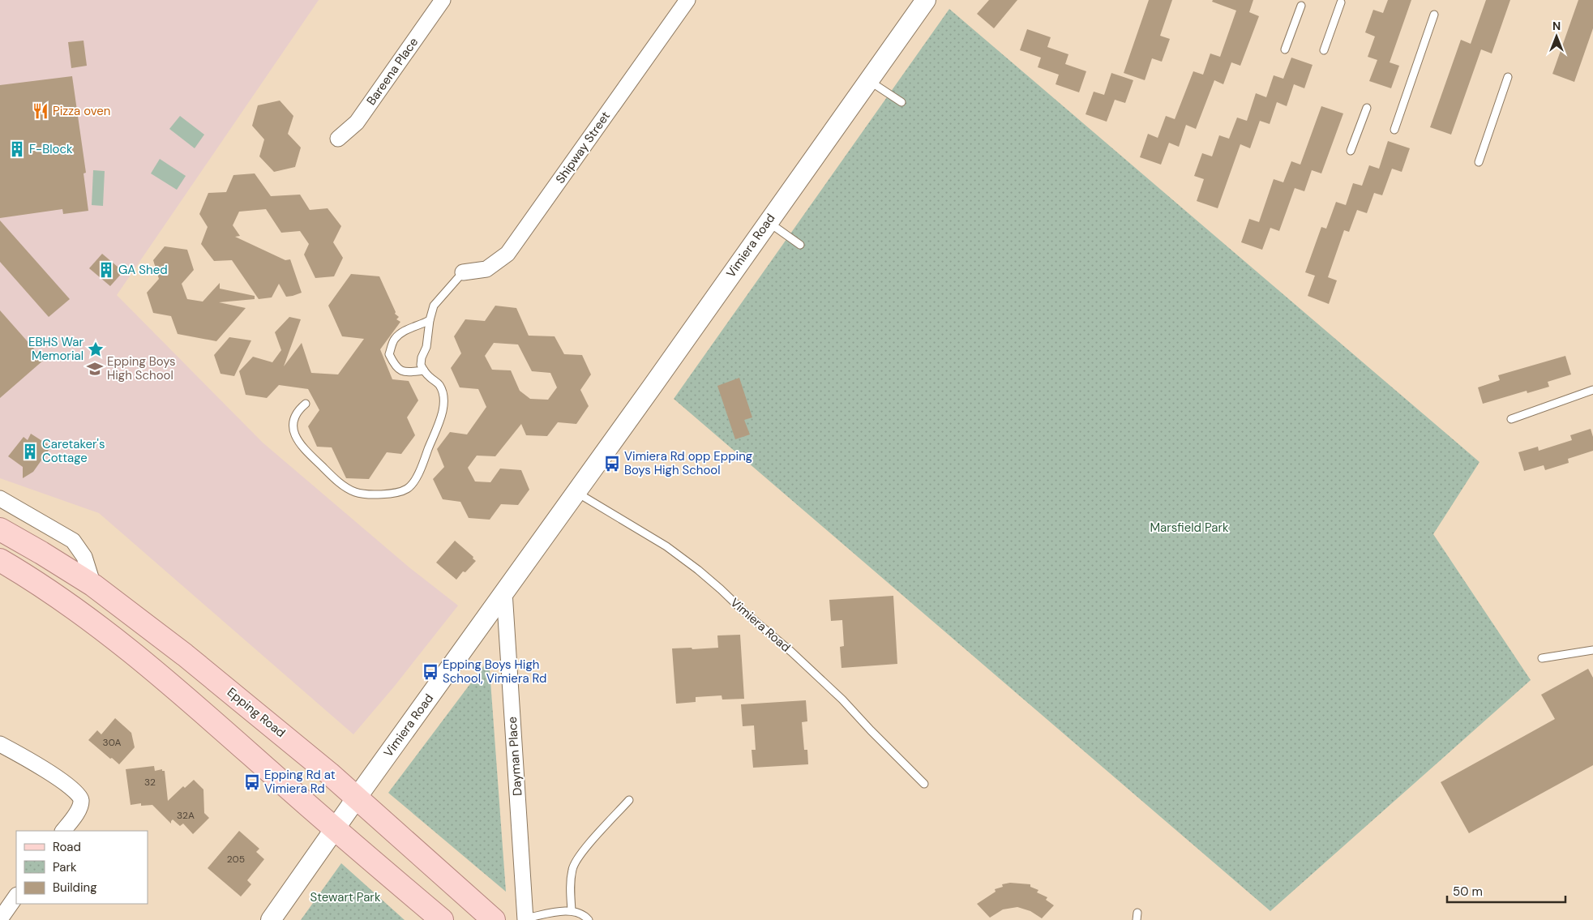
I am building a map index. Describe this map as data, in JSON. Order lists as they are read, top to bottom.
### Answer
{
  "streets": {
    "main road": ["Epping Road"],
    "street": [
      "Bareena Place",
      "Shipway Street",
      "Vimiera Road",
      "Dayman Place"
    ]
  },
  "crossings": [
    ["Vimiera Road", "Epping Road"],
    ["Vimiera Road", "Dayman Place"]
  ],
  "parks": ["Marsfield Park", "Stewart Park"],
  "places": {
    "restaurant": ["Pizza oven"],
    "building": ["F-Block", "GA Shed", "Caretaker's Cottage"],
    "place": ["EBHS War Memorial"],
    "school or university": ["Epping Boys High School"],
    "bus stop": ["Vimiera Rd opp Epping Boys High School", "Epping Boys High School, Vimiera Rd", "Epping Rd at Vimiera Rd"]
  },
  "house_numbers": [
    "30A",
    "32",
    "32A",
    "205"
  ],
  "legend": ["Road", "Park", "Building"],
  "scale_bar": "50 m",
  "north": "top"
}
